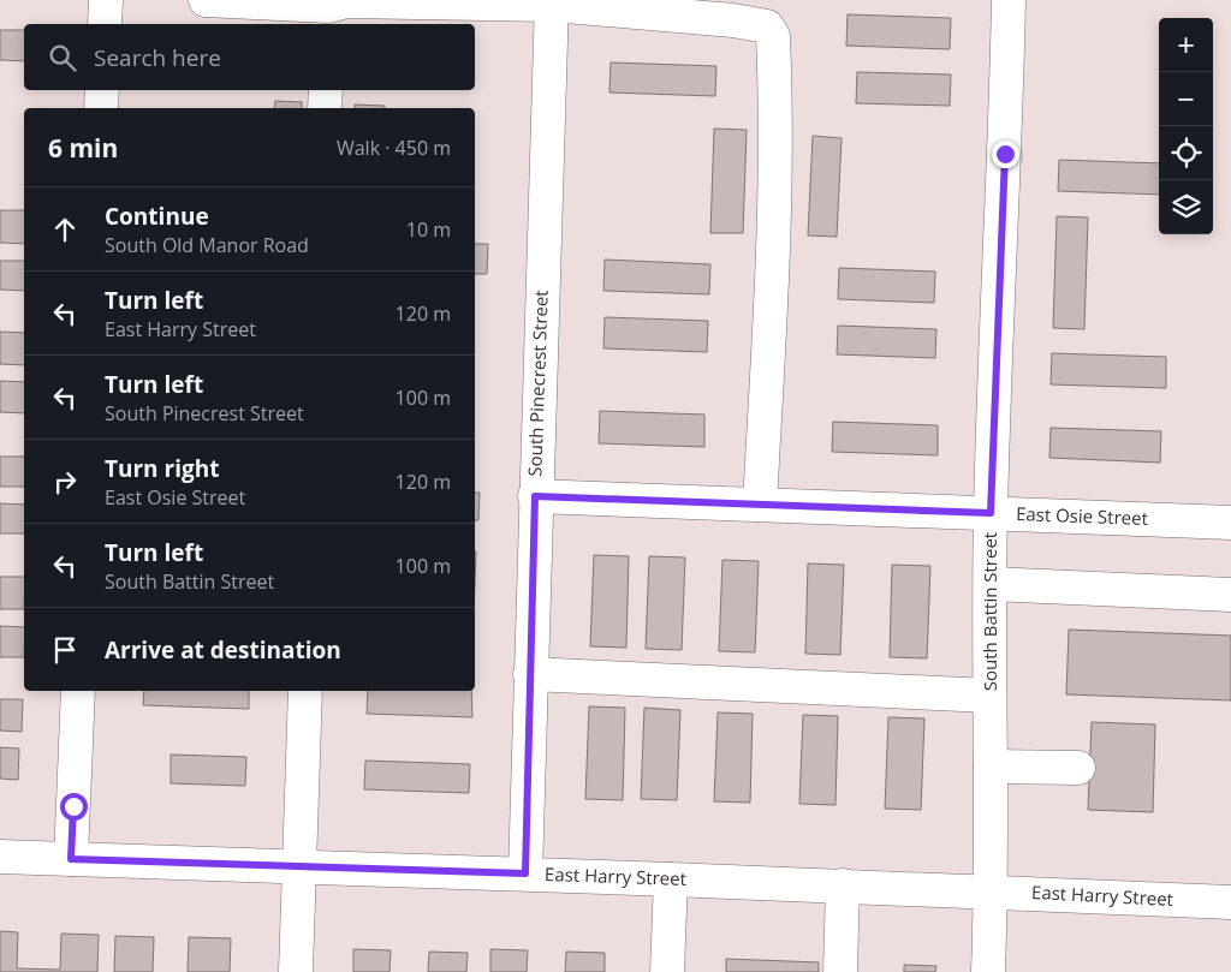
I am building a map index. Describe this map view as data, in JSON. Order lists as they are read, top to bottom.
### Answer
{
  "streets": {
    "street": [
      "South Pinecrest Street",
      "East Osie Street",
      "South Battin Street",
      "East Harry Street"
    ]
  },
  "crossings": [
    ["South Pinecrest Street", "East Osie Street"],
    ["South Pinecrest Street", "East Harry Street"],
    ["East Osie Street", "South Battin Street"],
    ["South Battin Street", "East Harry Street"]
  ],
  "page": {
    "map_buttons": ["+", "−"],
    "search": "Search here",
    "heading": ["6 min", "Walk · 450 m"],
    "list": [
      ["Continue", "South Old Manor Road", "10 m"],
      ["Turn left", "East Harry Street", "120 m"],
      ["Turn left", "South Pinecrest Street", "100 m"],
      ["Turn right", "East Osie Street", "120 m"],
      ["Turn left", "South Battin Street", "100 m"],
      "Arrive at destination"
    ]
  }
}
